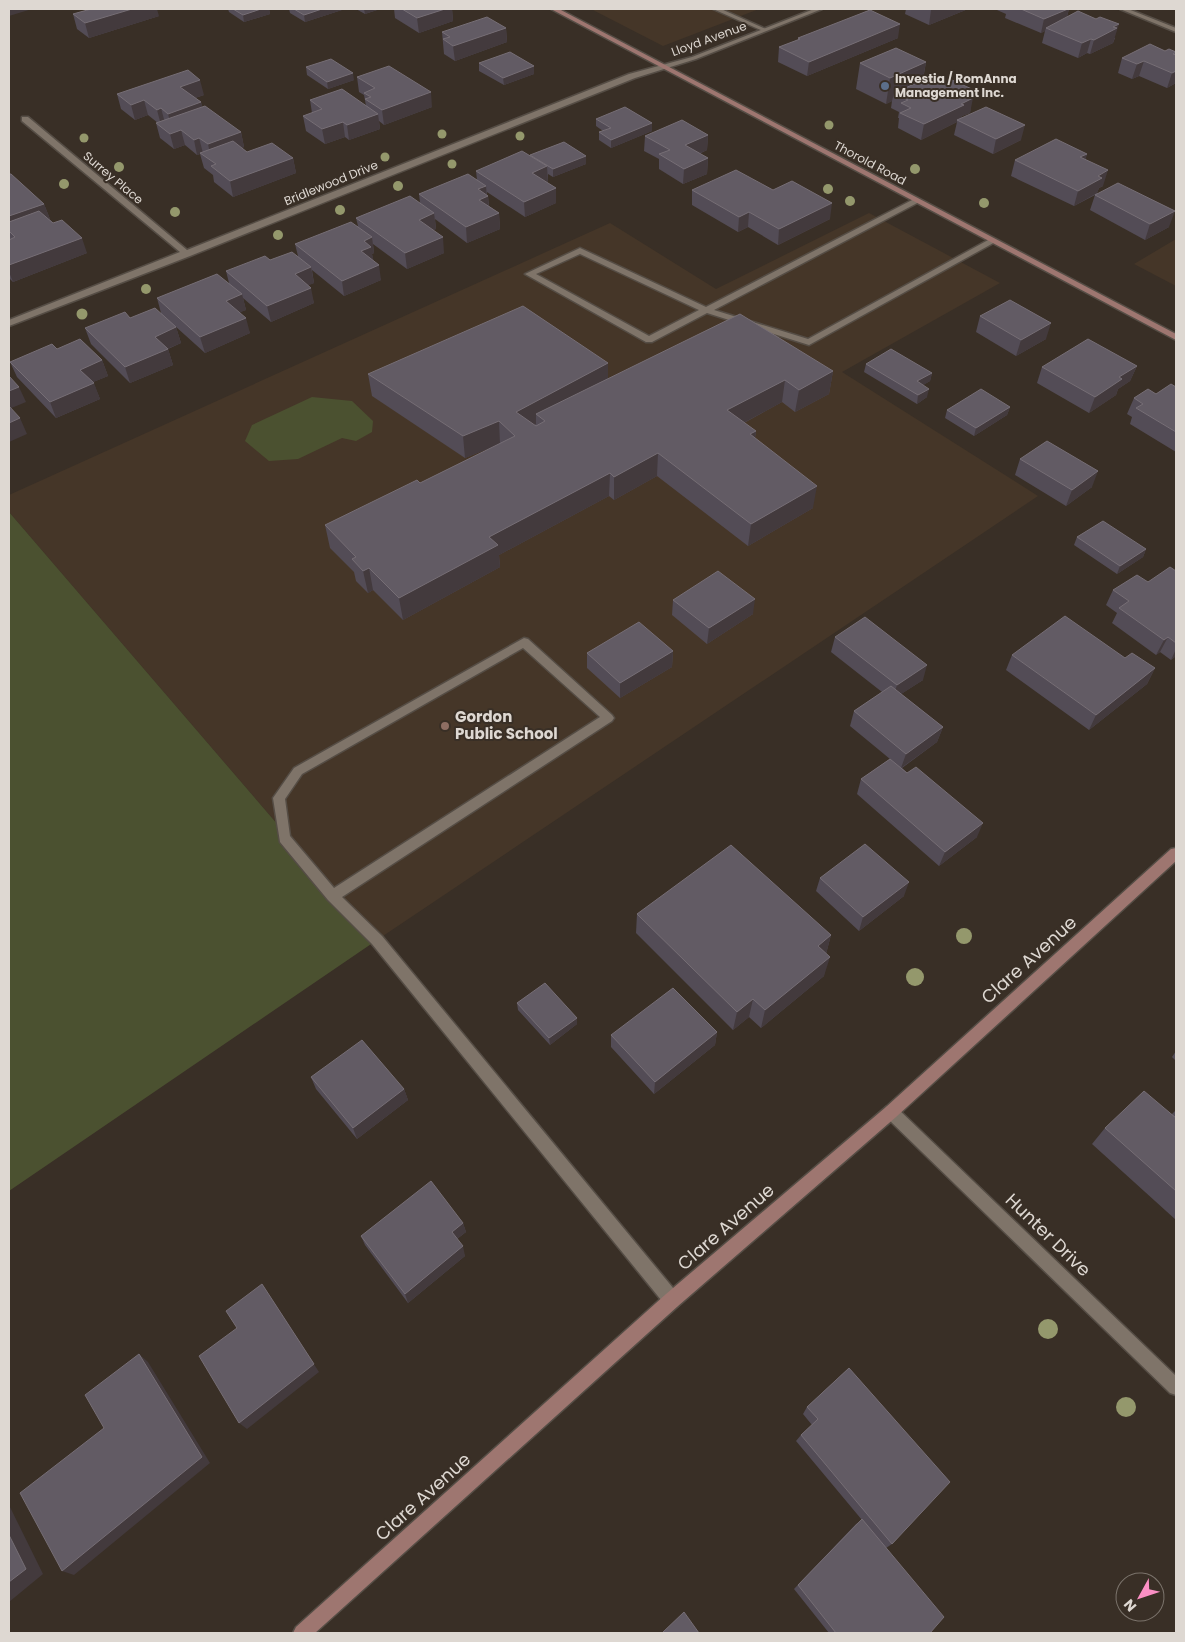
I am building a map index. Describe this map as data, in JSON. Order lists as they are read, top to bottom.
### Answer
{
  "streets": {
    "street": [
      "Lloyd Avenue",
      "Thorold Road",
      "Surrey Place",
      "Bridlewood Drive",
      "Clare Avenue",
      "Hunter Drive"
    ]
  },
  "crossings": [
    ["Lloyd Avenue", "Thorold Road"],
    ["Lloyd Avenue", "Bridlewood Drive"],
    ["Thorold Road", "Bridlewood Drive"],
    ["Surrey Place", "Bridlewood Drive"],
    ["Clare Avenue", "Hunter Drive"]
  ],
  "places": ["Investia / RomAnna Management Inc.", "Gordon Public School"],
  "north": "bottom left"
}
